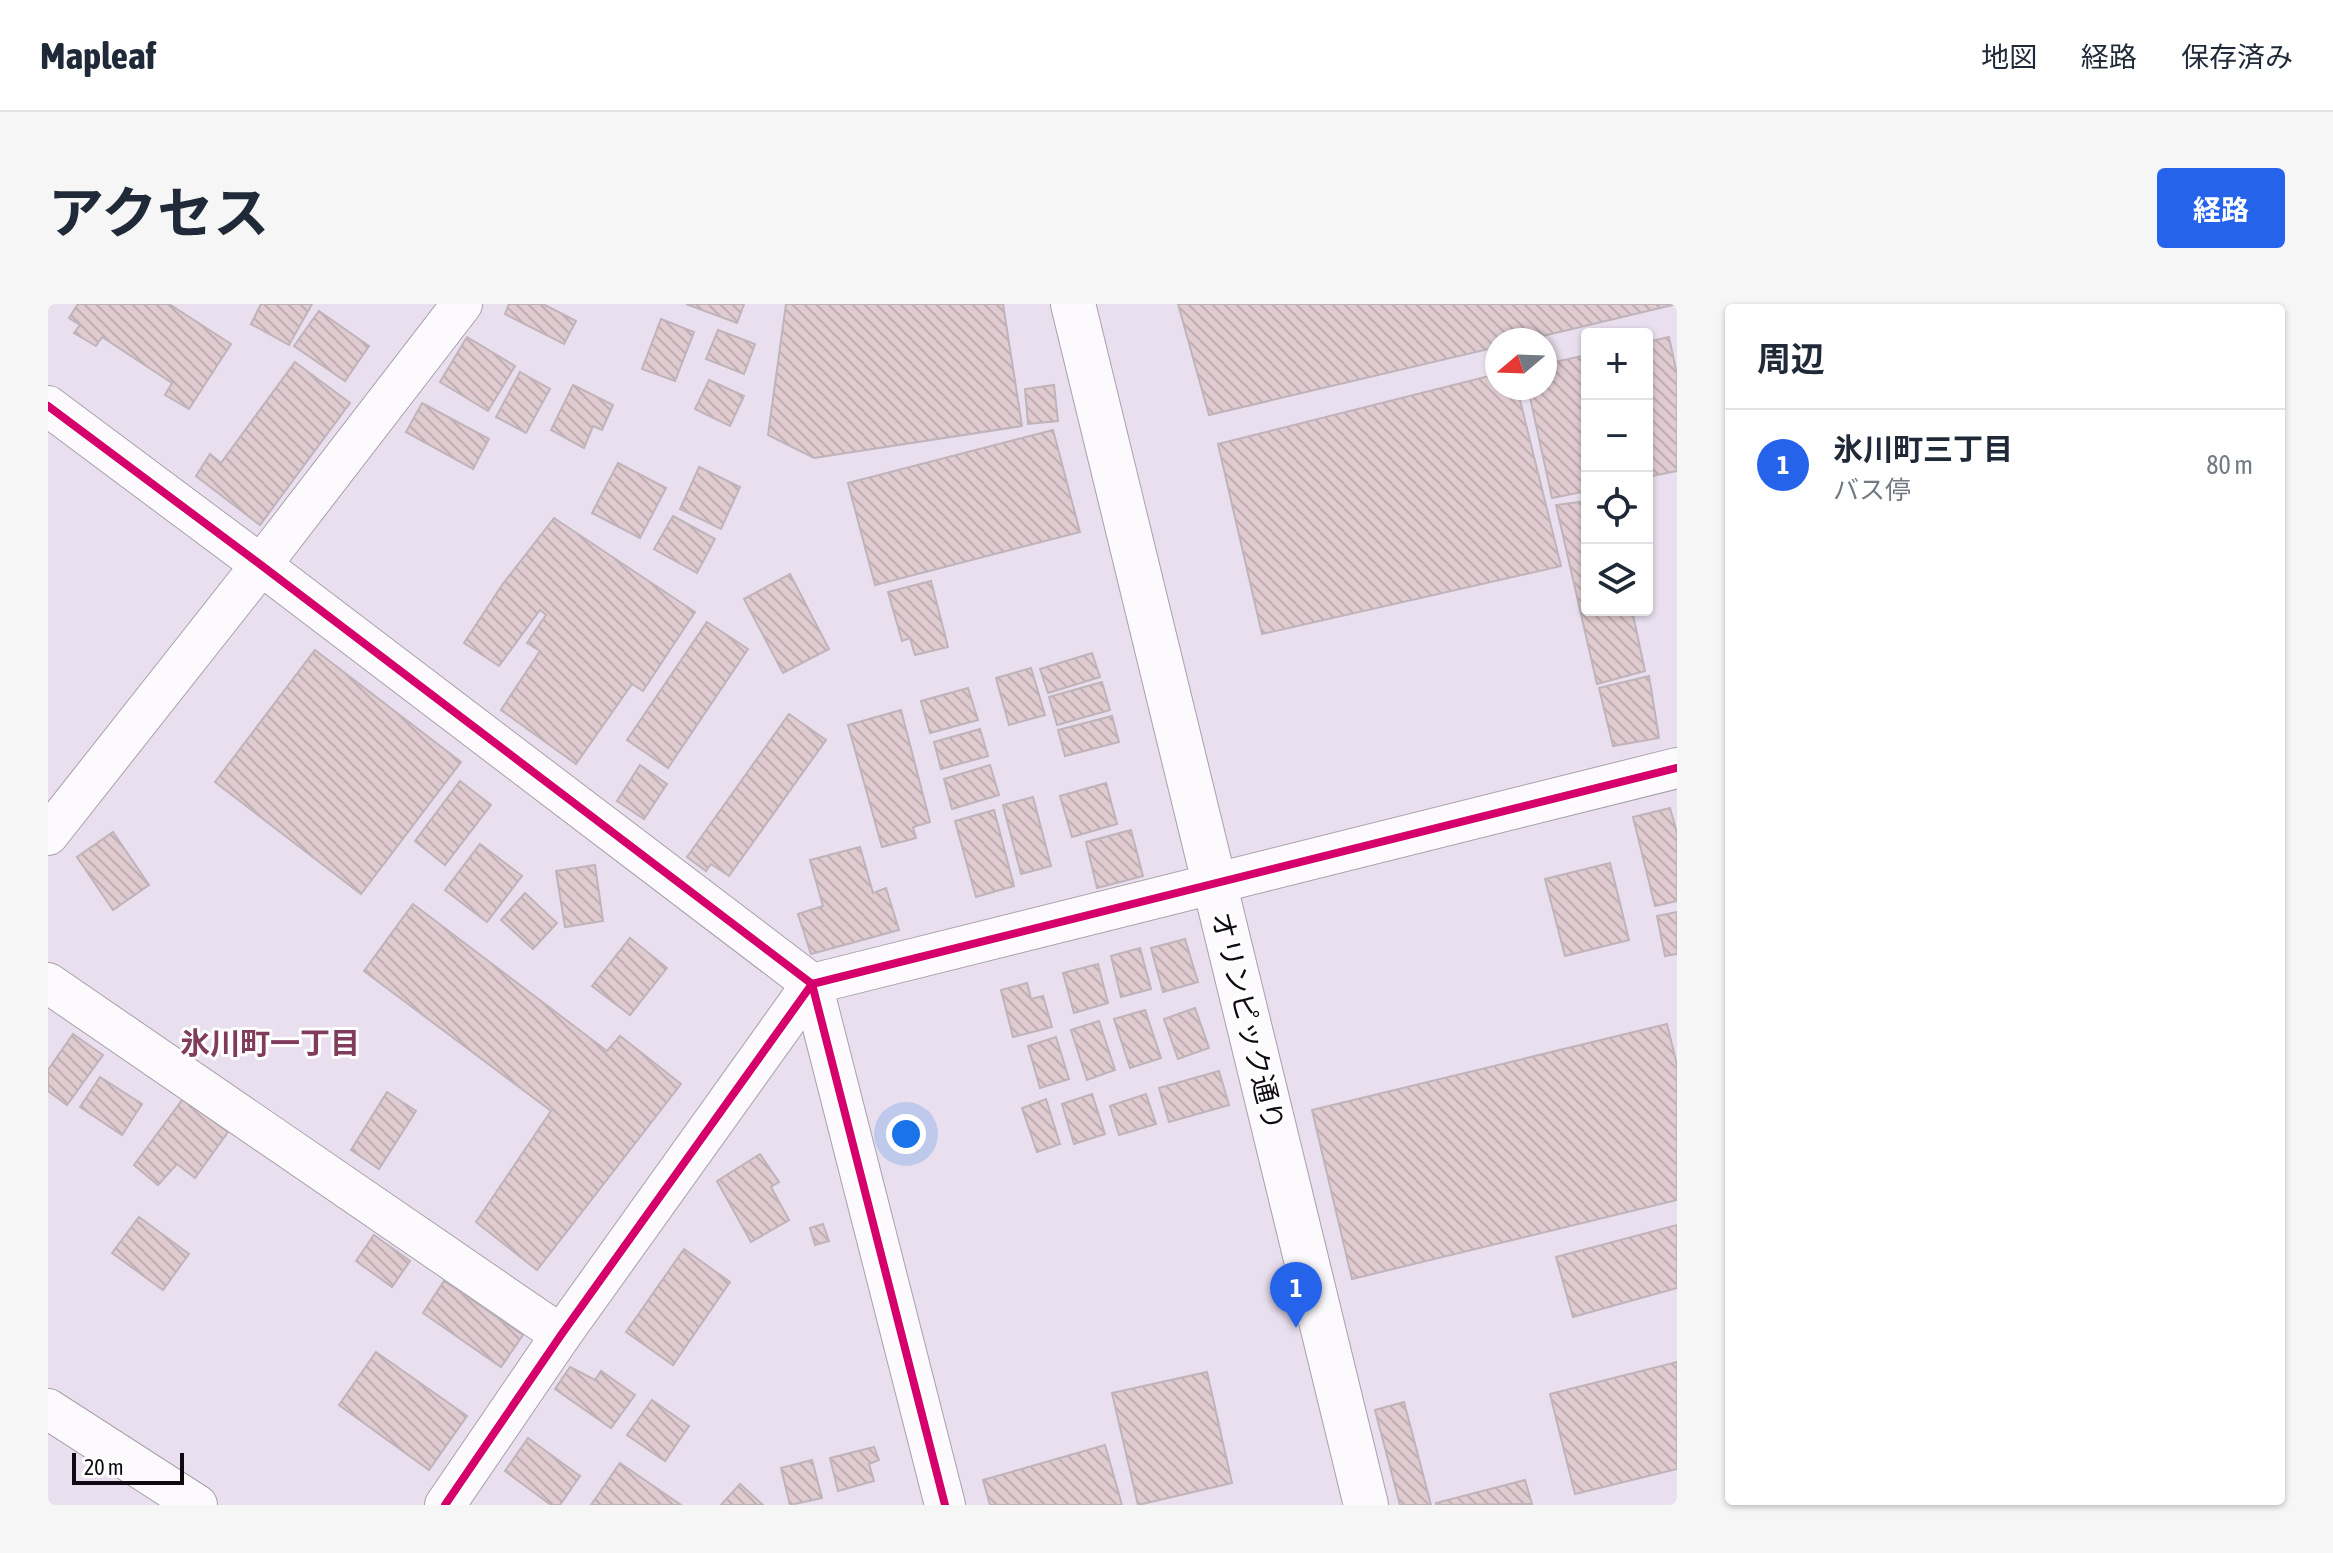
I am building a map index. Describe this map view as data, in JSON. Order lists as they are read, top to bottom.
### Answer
{
  "streets": {
    "main road": ["オリンピック通り"]
  },
  "districts": ["氷川町一丁目"],
  "scale_bar": "20 m",
  "north": "left",
  "page": {
    "header": "Mapleaf",
    "nav": ["地図", "経路", "保存済み"],
    "title": "アクセス",
    "buttons": "経路",
    "heading": "周辺",
    "map_buttons": ["+", "−"],
    "list": [
      {
        "mark": "1",
        "name": "氷川町三丁目",
        "note": "バス停",
        "value": "80 m"
      }
    ],
    "pins": "1",
    "scale": "20 m"
  }
}
